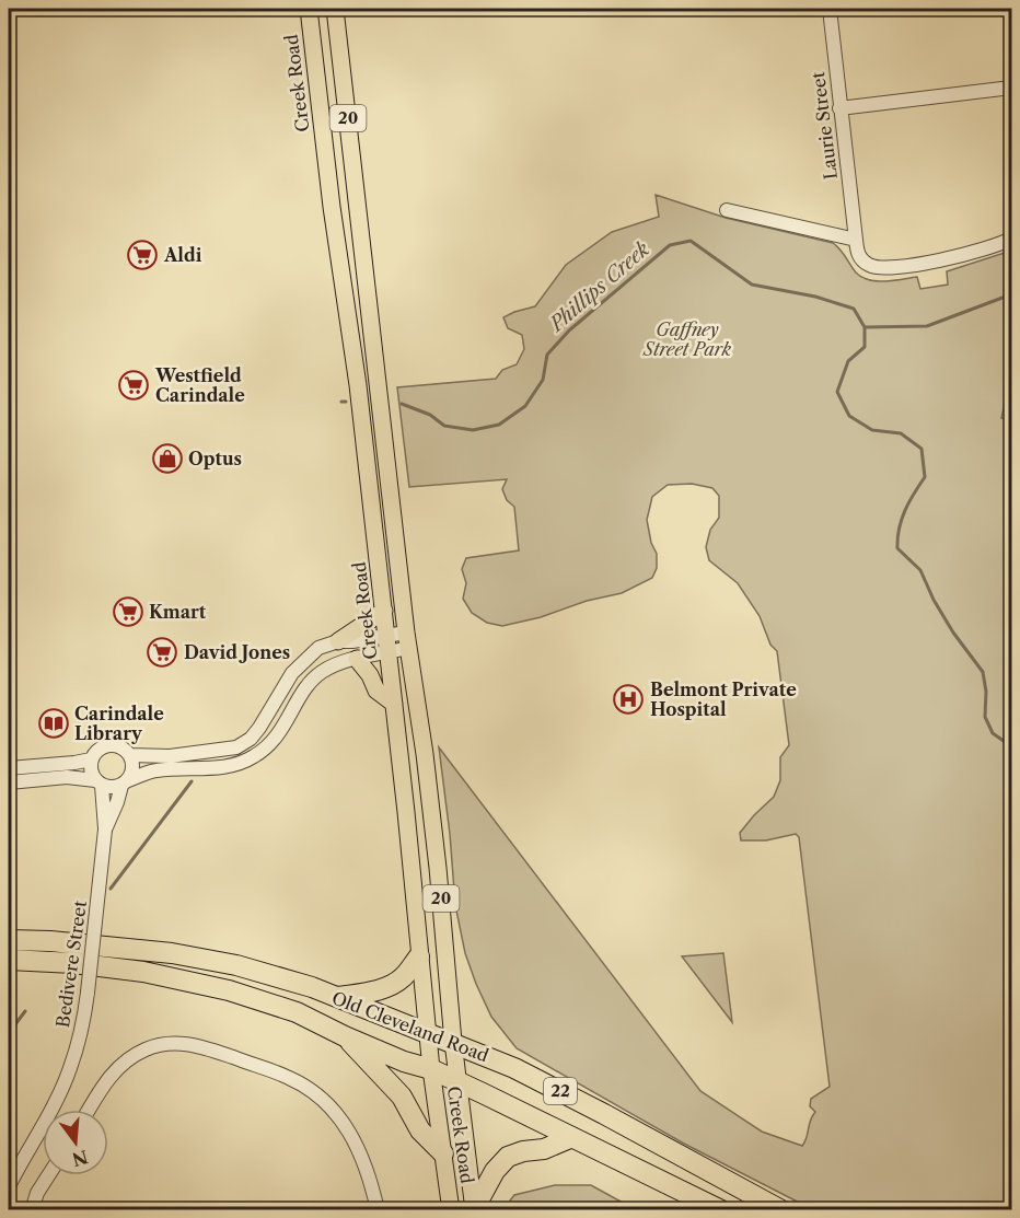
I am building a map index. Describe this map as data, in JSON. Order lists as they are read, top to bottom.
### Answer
{
  "streets": {
    "highway": ["Old Cleveland Road", "22"],
    "main road": ["Creek Road", "20"],
    "street": ["Laurie Street", "Bedivere Street"]
  },
  "crossings": [
    ["Creek Road", "Old Cleveland Road"]
  ],
  "water": ["Phillips Creek"],
  "parks": ["Gaffney Street Park"],
  "places": {
    "supermarket": [
      "Aldi",
      "Westfield Carindale",
      "Kmart",
      "David Jones"
    ],
    "shop": ["Optus"],
    "hospital": ["Belmont Private Hospital"],
    "library": ["Carindale Library"]
  },
  "north": "bottom"
}
